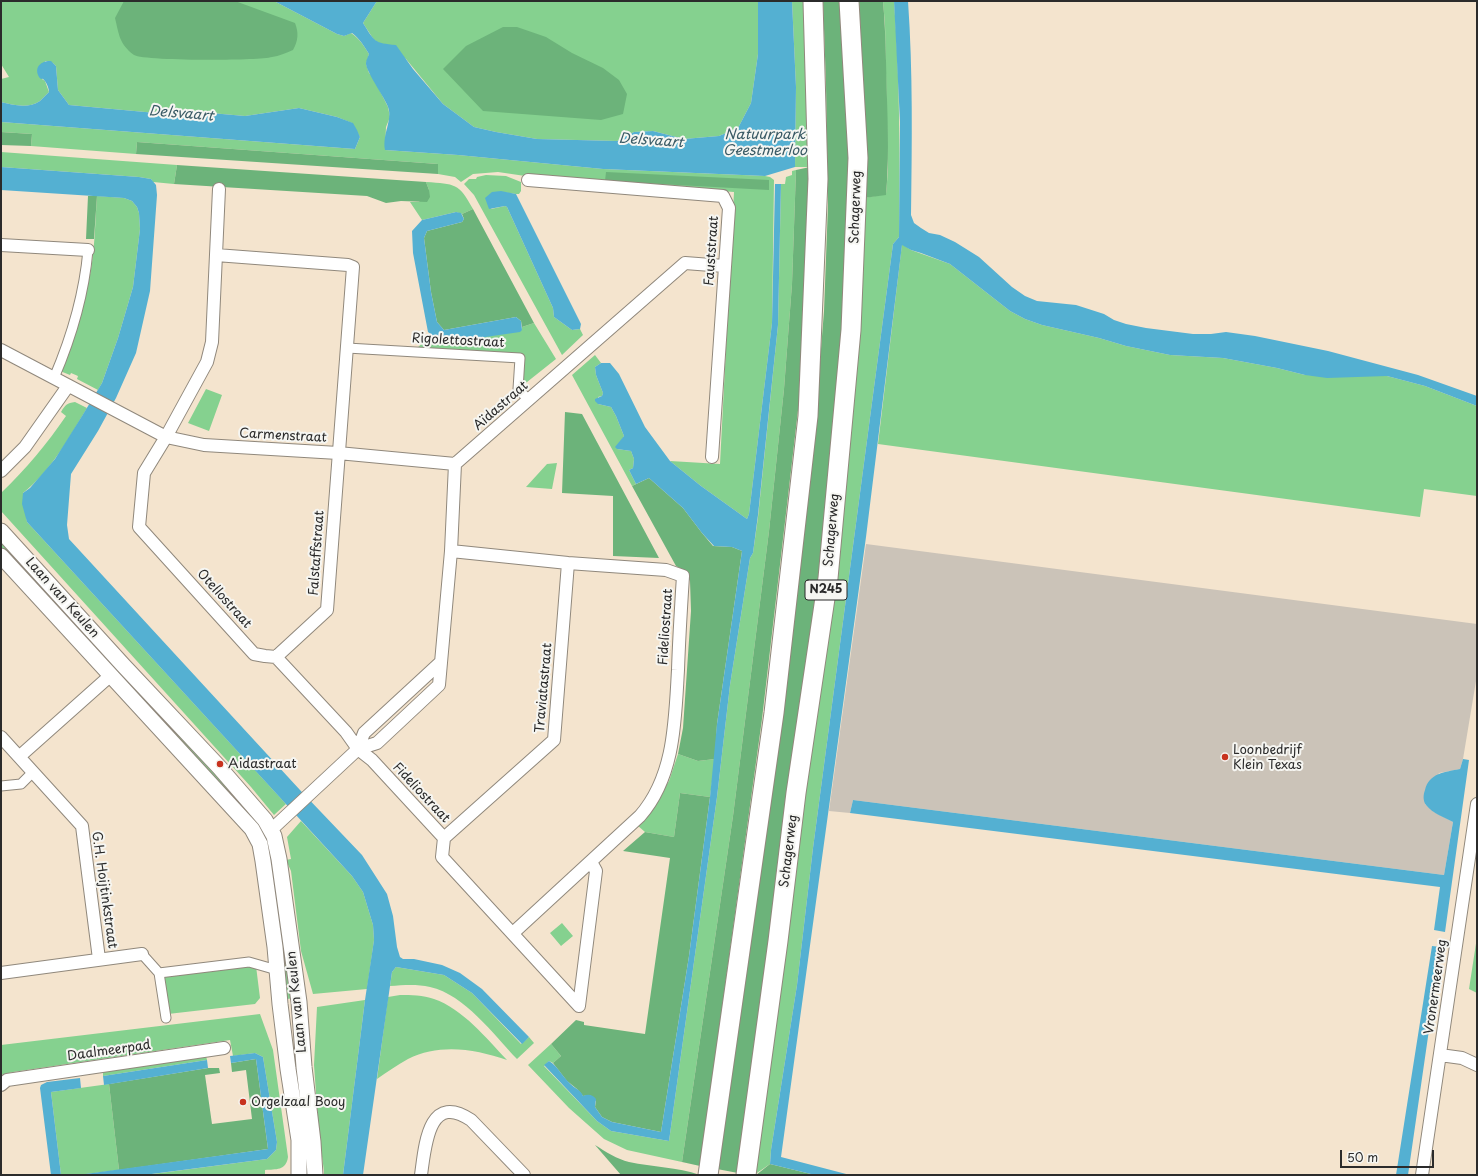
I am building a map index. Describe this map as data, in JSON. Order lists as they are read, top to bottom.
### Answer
{
  "streets": {
    "main road": ["Schagerweg", "N245"],
    "street": [
      "Fauststraat",
      "Rigolettostraat",
      "Aïdastraat",
      "Carmenstraat",
      "Falstaffstraat",
      "Laan van Keulen",
      "Otellostraat",
      "Fideliostraat",
      "Traviatastraat",
      "G.H. Hoijtinkstraat",
      "Vronermeerweg",
      "Daalmeerpad"
    ]
  },
  "crossings": [
    ["Fauststraat", "Aïdastraat"],
    ["Rigolettostraat", "Aïdastraat"],
    ["Aïdastraat", "Carmenstraat"],
    ["Carmenstraat", "Falstaffstraat"],
    ["Carmenstraat", "Otellostraat"],
    ["Falstaffstraat", "Otellostraat"],
    ["Fideliostraat", "Traviatastraat"]
  ],
  "water": ["Delsvaart", "Natuurpark Geestmerloo"],
  "places": ["Loonbedrijf Klein Texas", "Aidastraat", "Orgelzaal Booy"],
  "scale_bar": "50 m"
}
